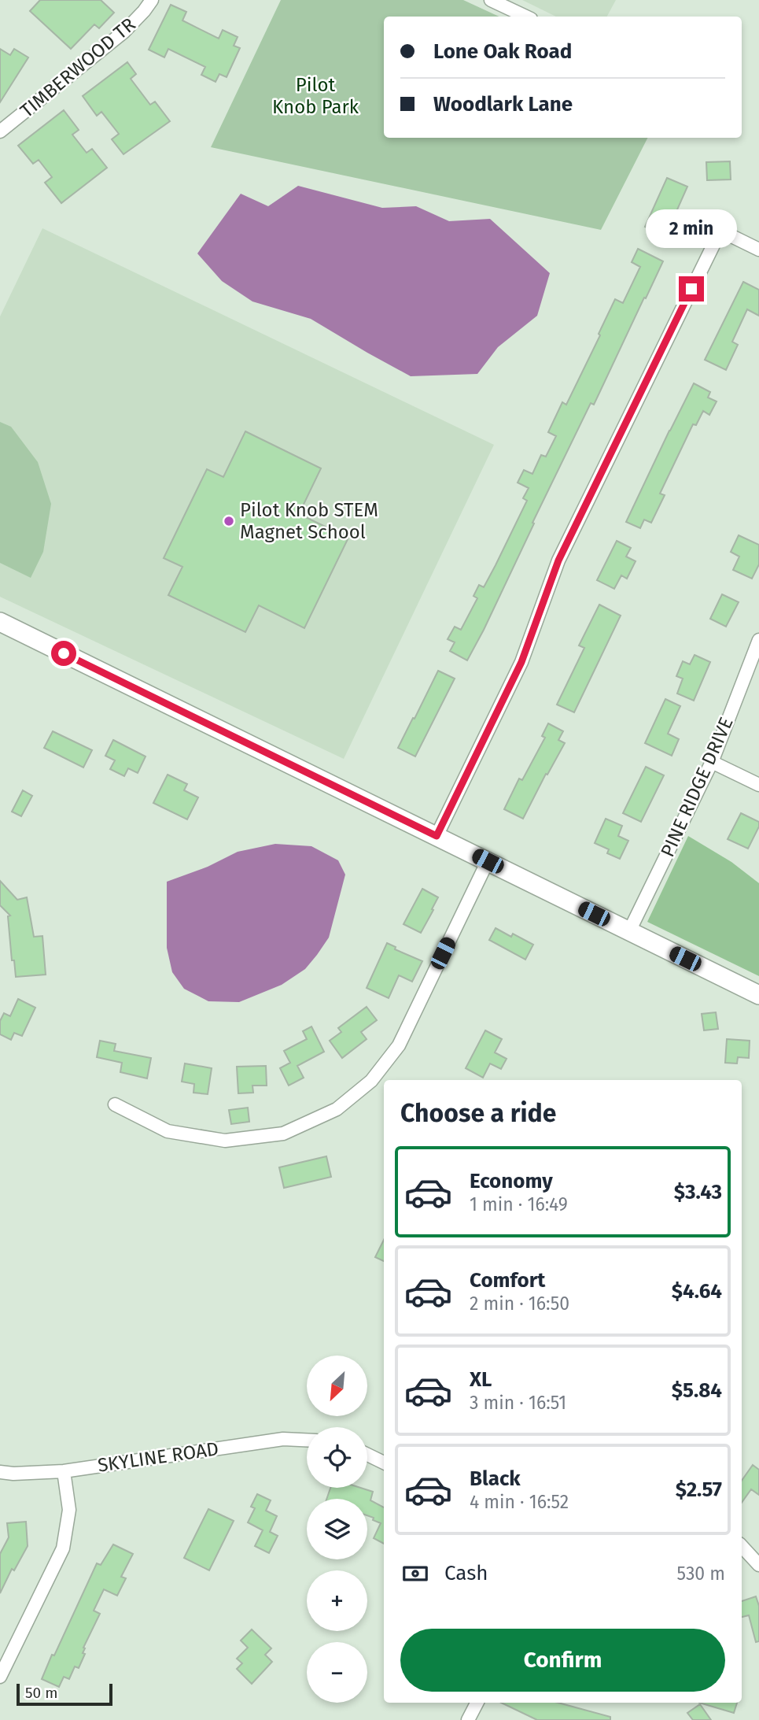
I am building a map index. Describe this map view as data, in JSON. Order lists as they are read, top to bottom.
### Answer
{
  "streets": {
    "street": ["TIMBERWOOD TR", "PINE RIDGE DRIVE", "SKYLINE ROAD"]
  },
  "parks": ["Pilot Knob Park"],
  "places": ["Pilot Knob STEM Magnet School"],
  "scale_bar": "50 m",
  "north": "bottom left",
  "page": {
    "banner": ["Lone Oak Road", "Woodlark Lane"],
    "bubble": "2 min",
    "heading": "Choose a ride",
    "list": [
      {
        "name": "Economy",
        "note": "1 min · 16:49",
        "value": "$3.43"
      },
      {
        "name": "Comfort",
        "note": "2 min · 16:50",
        "value": "$4.64"
      },
      {
        "name": "XL",
        "note": "3 min · 16:51",
        "value": "$5.84"
      },
      {
        "name": "Black",
        "note": "4 min · 16:52",
        "value": "$2.57"
      }
    ],
    "map_buttons": ["+", "−"],
    "pay": ["Cash", "530 m"],
    "buttons": "Confirm",
    "scale": "50 m"
  }
}
